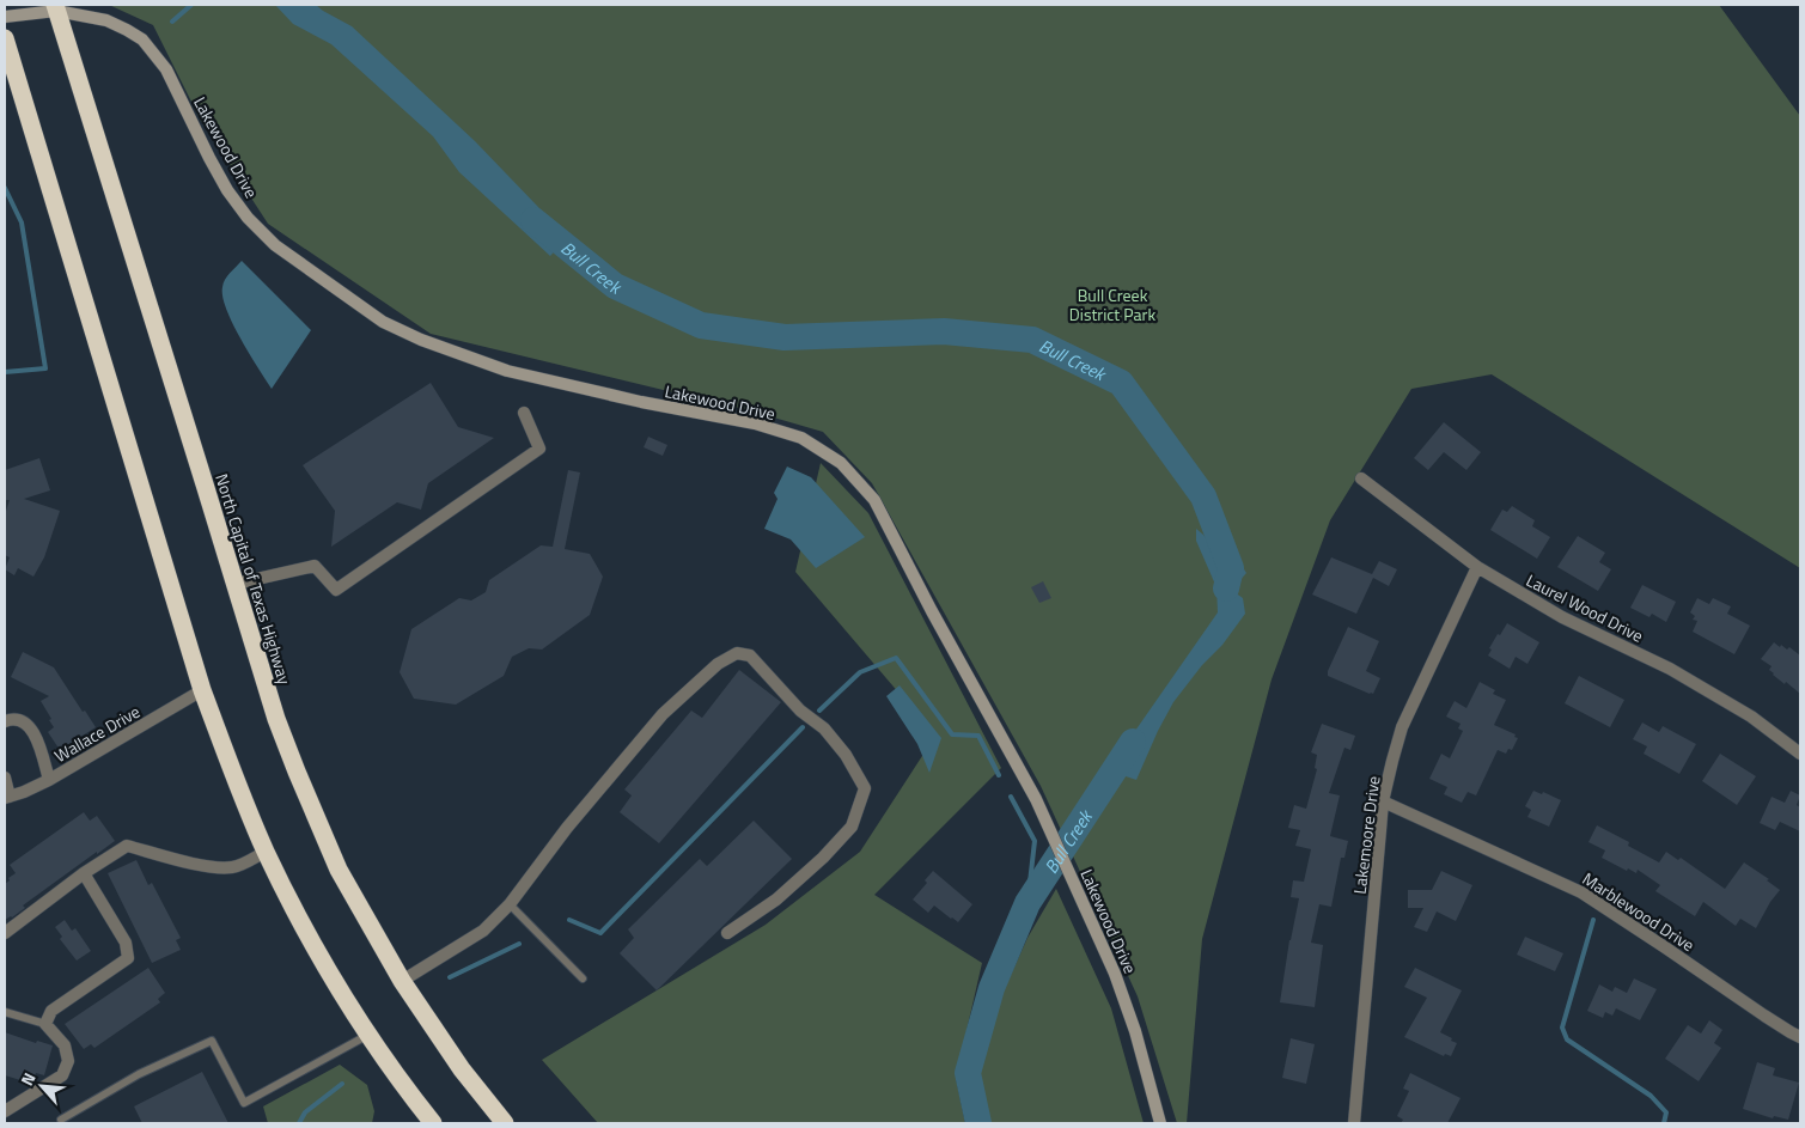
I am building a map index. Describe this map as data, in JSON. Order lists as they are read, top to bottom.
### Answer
{
  "streets": {
    "highway": ["North Capital of Texas Highway"],
    "street": [
      "Lakewood Drive",
      "Laurel Wood Drive",
      "Wallace Drive",
      "Lakemoore Drive",
      "Marblewood Drive"
    ]
  },
  "crossings": [
    ["Lakewood Drive", "North Capital of Texas Highway"],
    ["Laurel Wood Drive", "Lakemoore Drive"],
    ["Lakemoore Drive", "Marblewood Drive"]
  ],
  "water": ["Bull Creek"],
  "parks": ["Bull Creek District Park"],
  "north": "top left"
}
